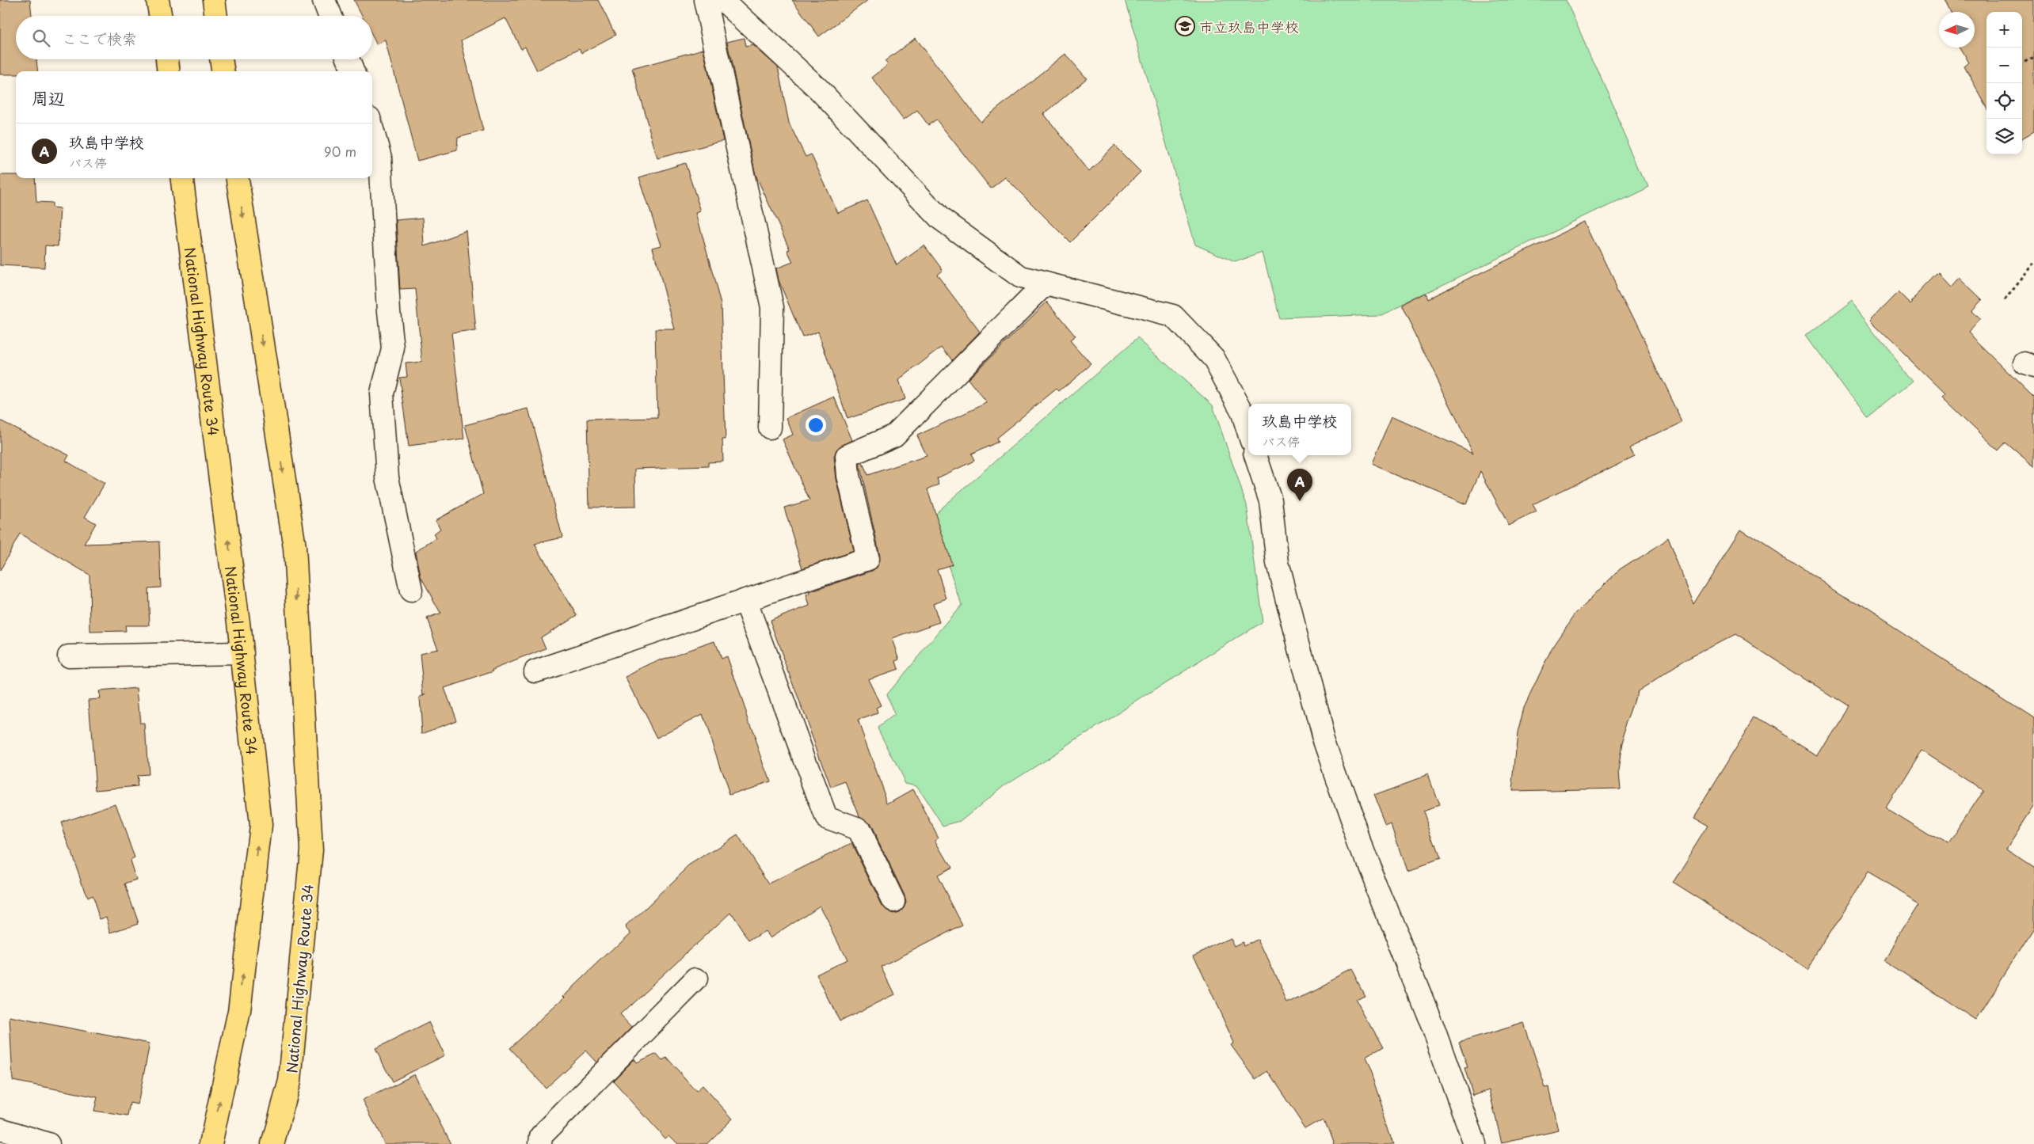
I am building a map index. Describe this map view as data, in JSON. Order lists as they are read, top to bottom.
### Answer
{
  "streets": {
    "highway": ["National Highway Route 34"]
  },
  "places": {
    "school or university": ["市立玖島中学校"]
  },
  "north": "left",
  "page": {
    "map_buttons": ["+", "−"],
    "search": "ここで検索",
    "heading": "周辺",
    "list": [
      {
        "mark": "A",
        "name": "玖島中学校",
        "note": "バス停",
        "value": "90 m"
      }
    ],
    "popup": ["玖島中学校", "バス停"],
    "pins": "A"
  }
}
